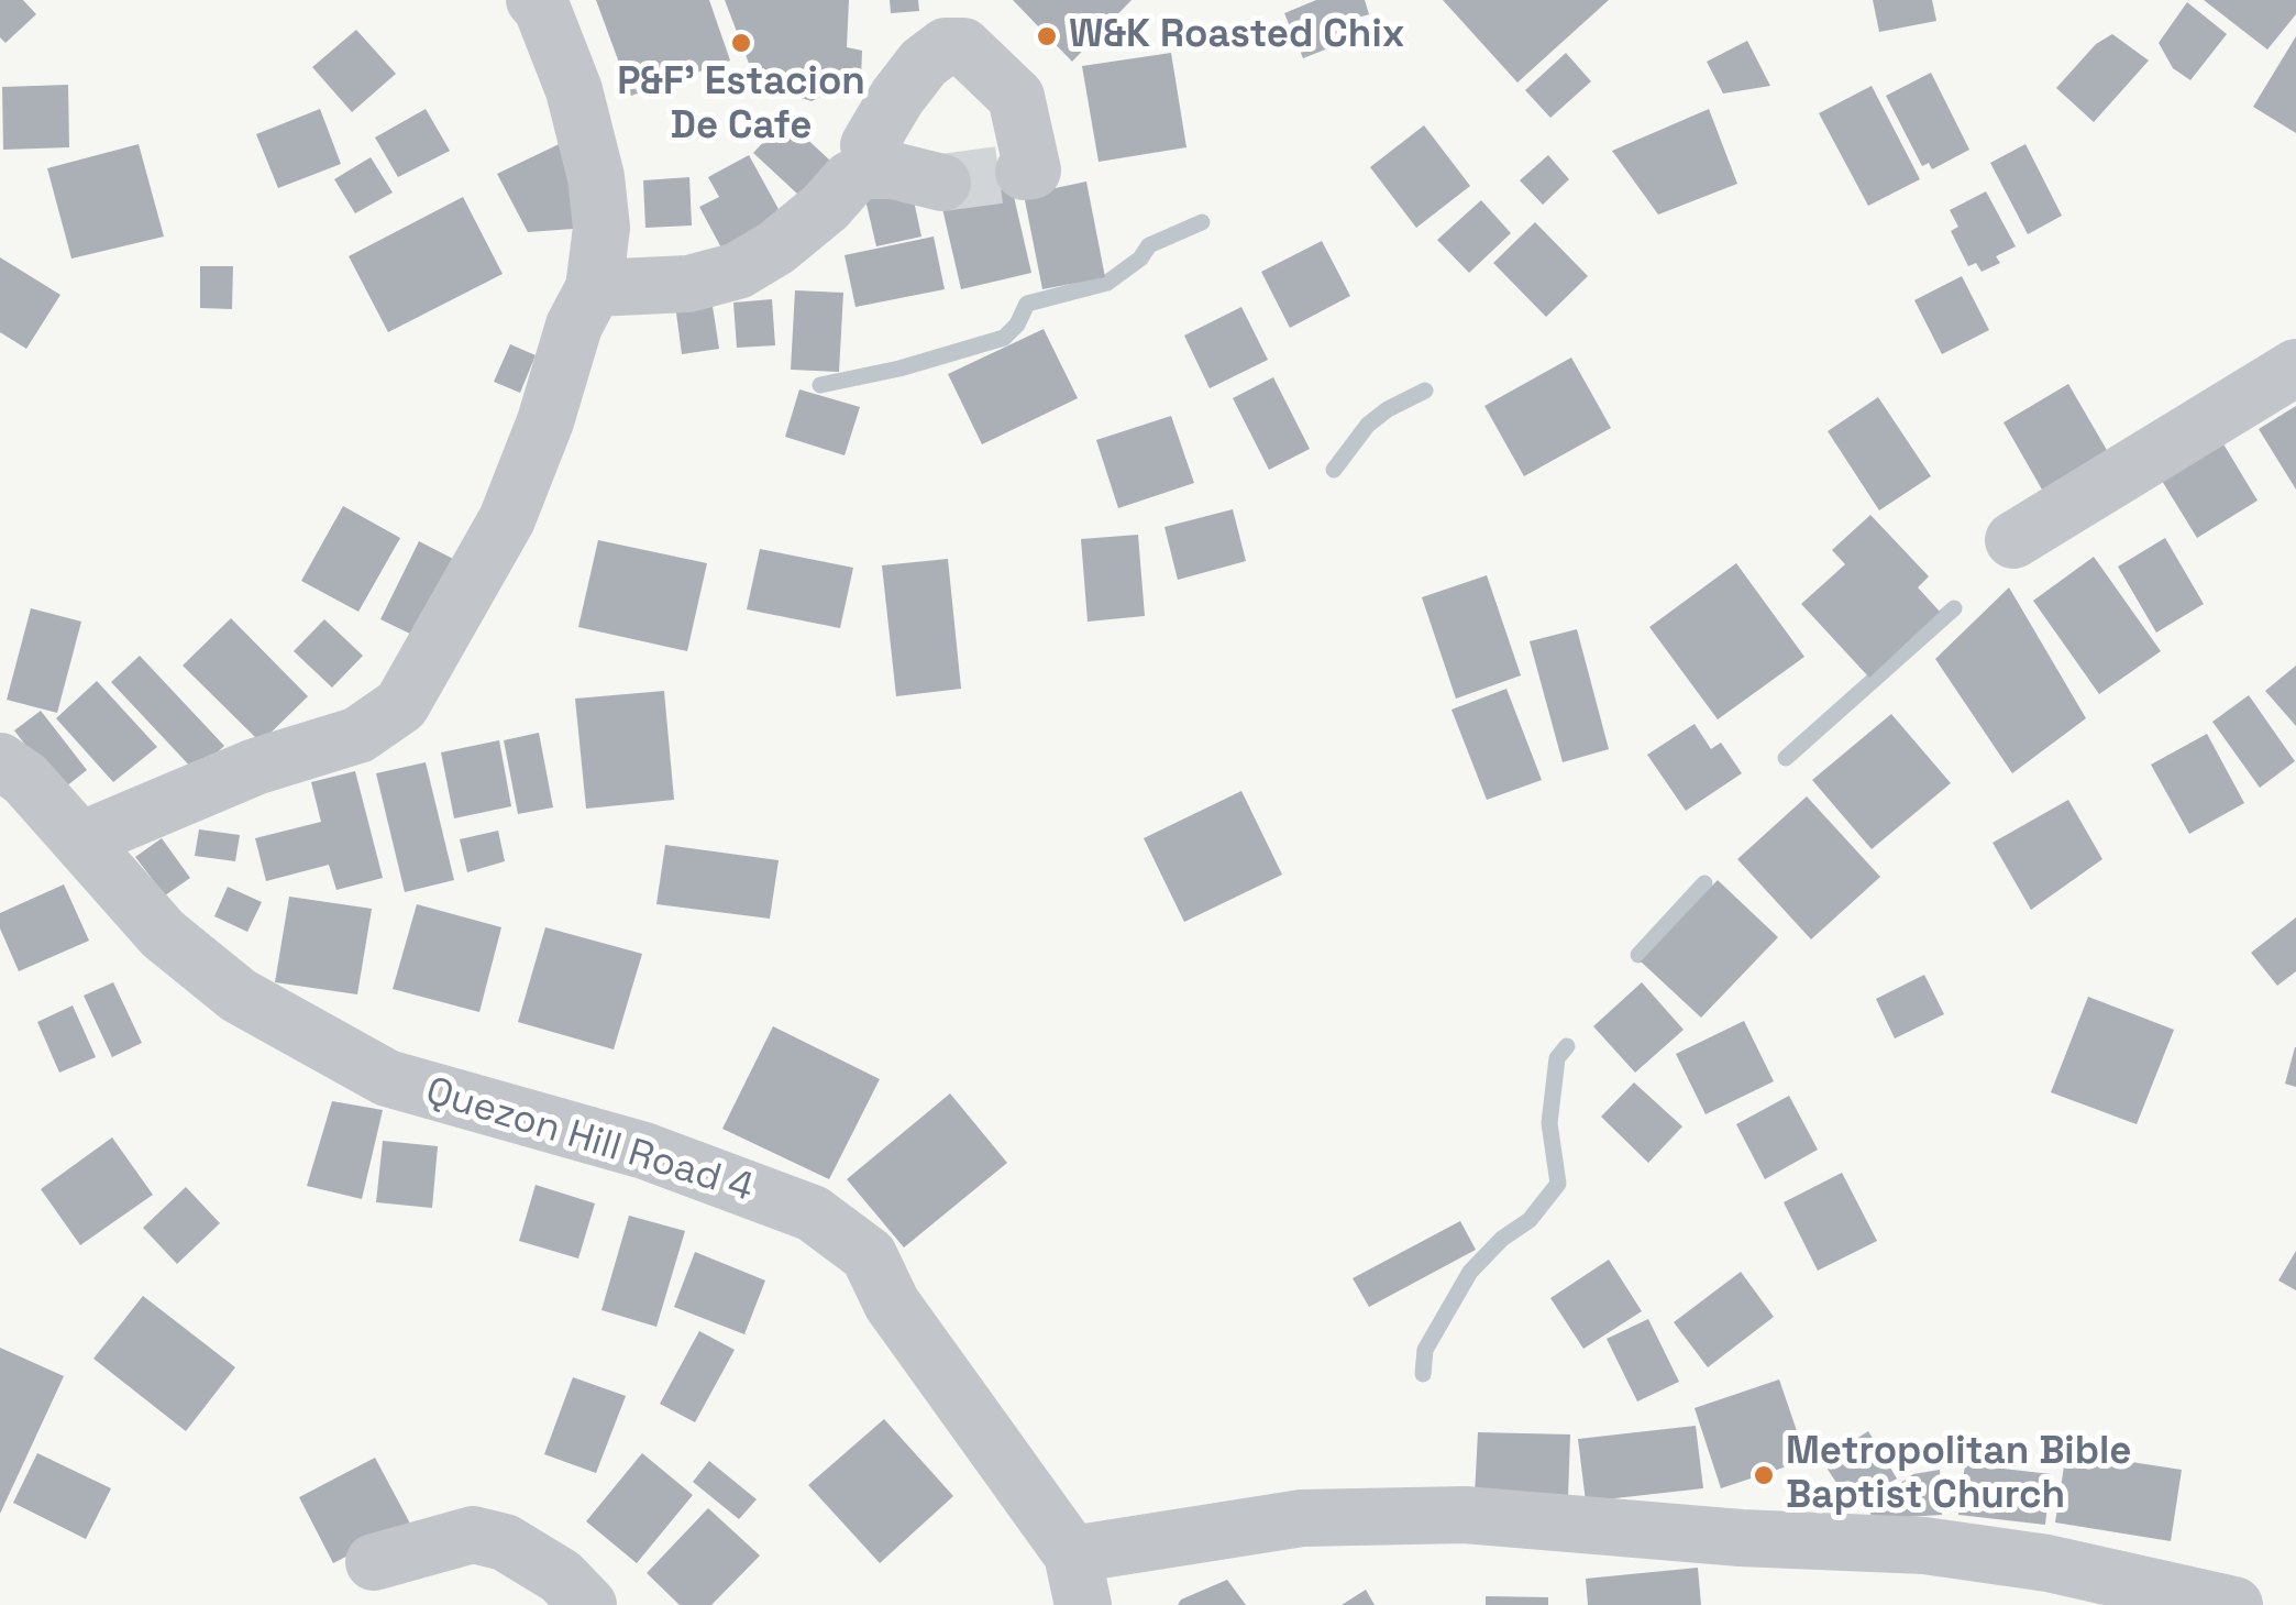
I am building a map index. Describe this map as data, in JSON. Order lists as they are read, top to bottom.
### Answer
{
  "streets": {
    "street": ["Quezon Hill Road 4"]
  },
  "places": ["W&K Roasted Chix", "P&F' Estacion De Cafe", "Metropolitan Bible Baptist Church"]
}
